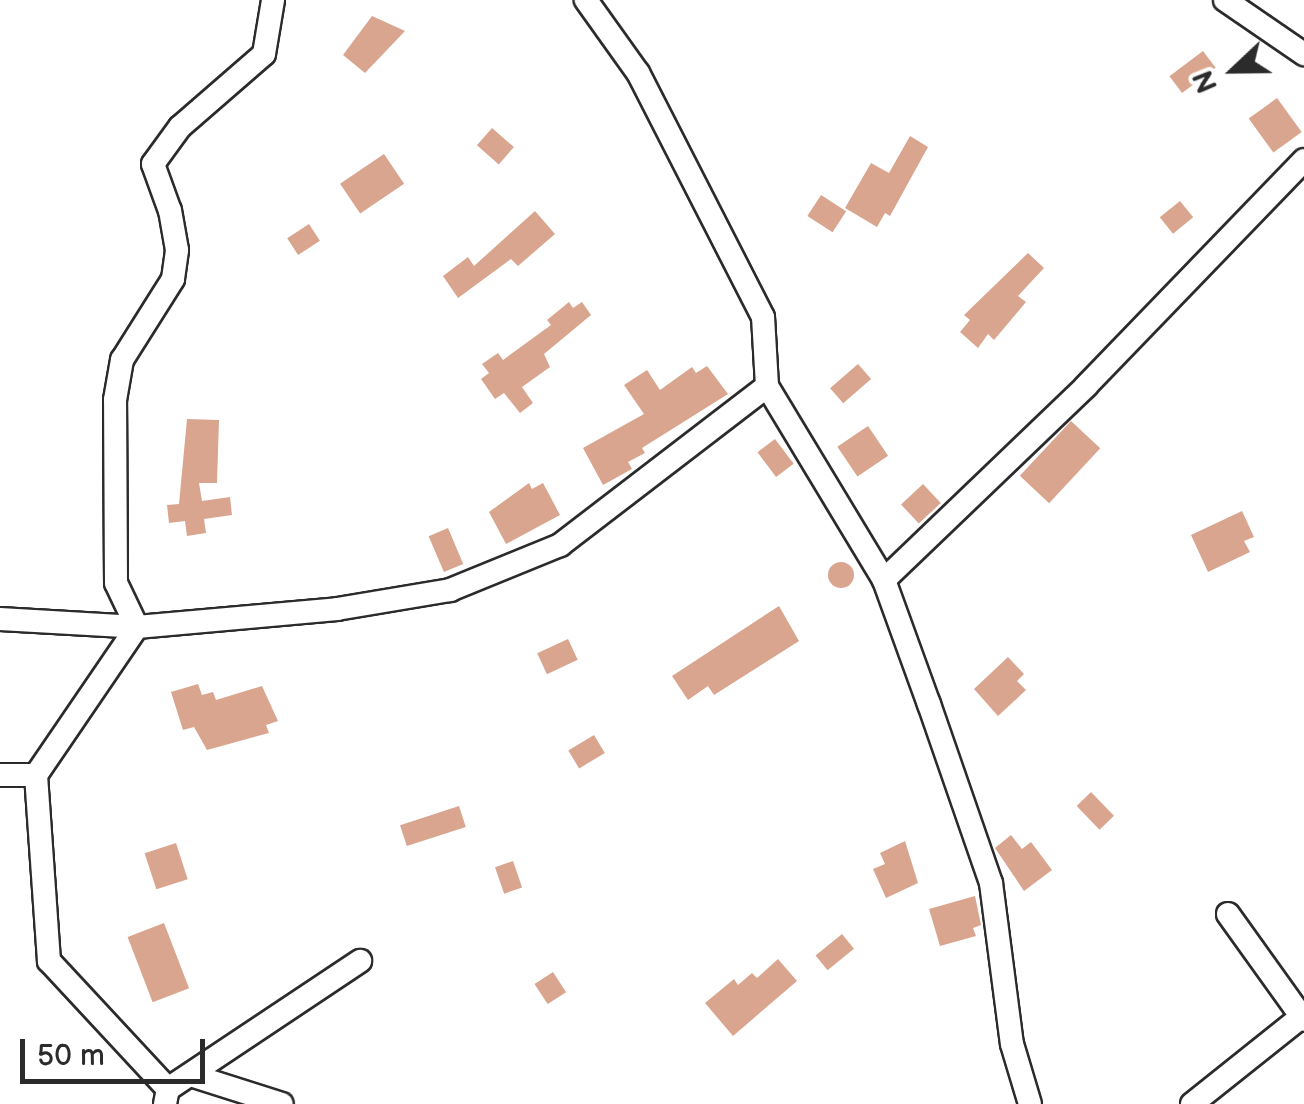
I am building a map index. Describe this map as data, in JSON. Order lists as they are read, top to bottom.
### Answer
{
  "scale_bar": "50 m",
  "north": "left"
}
